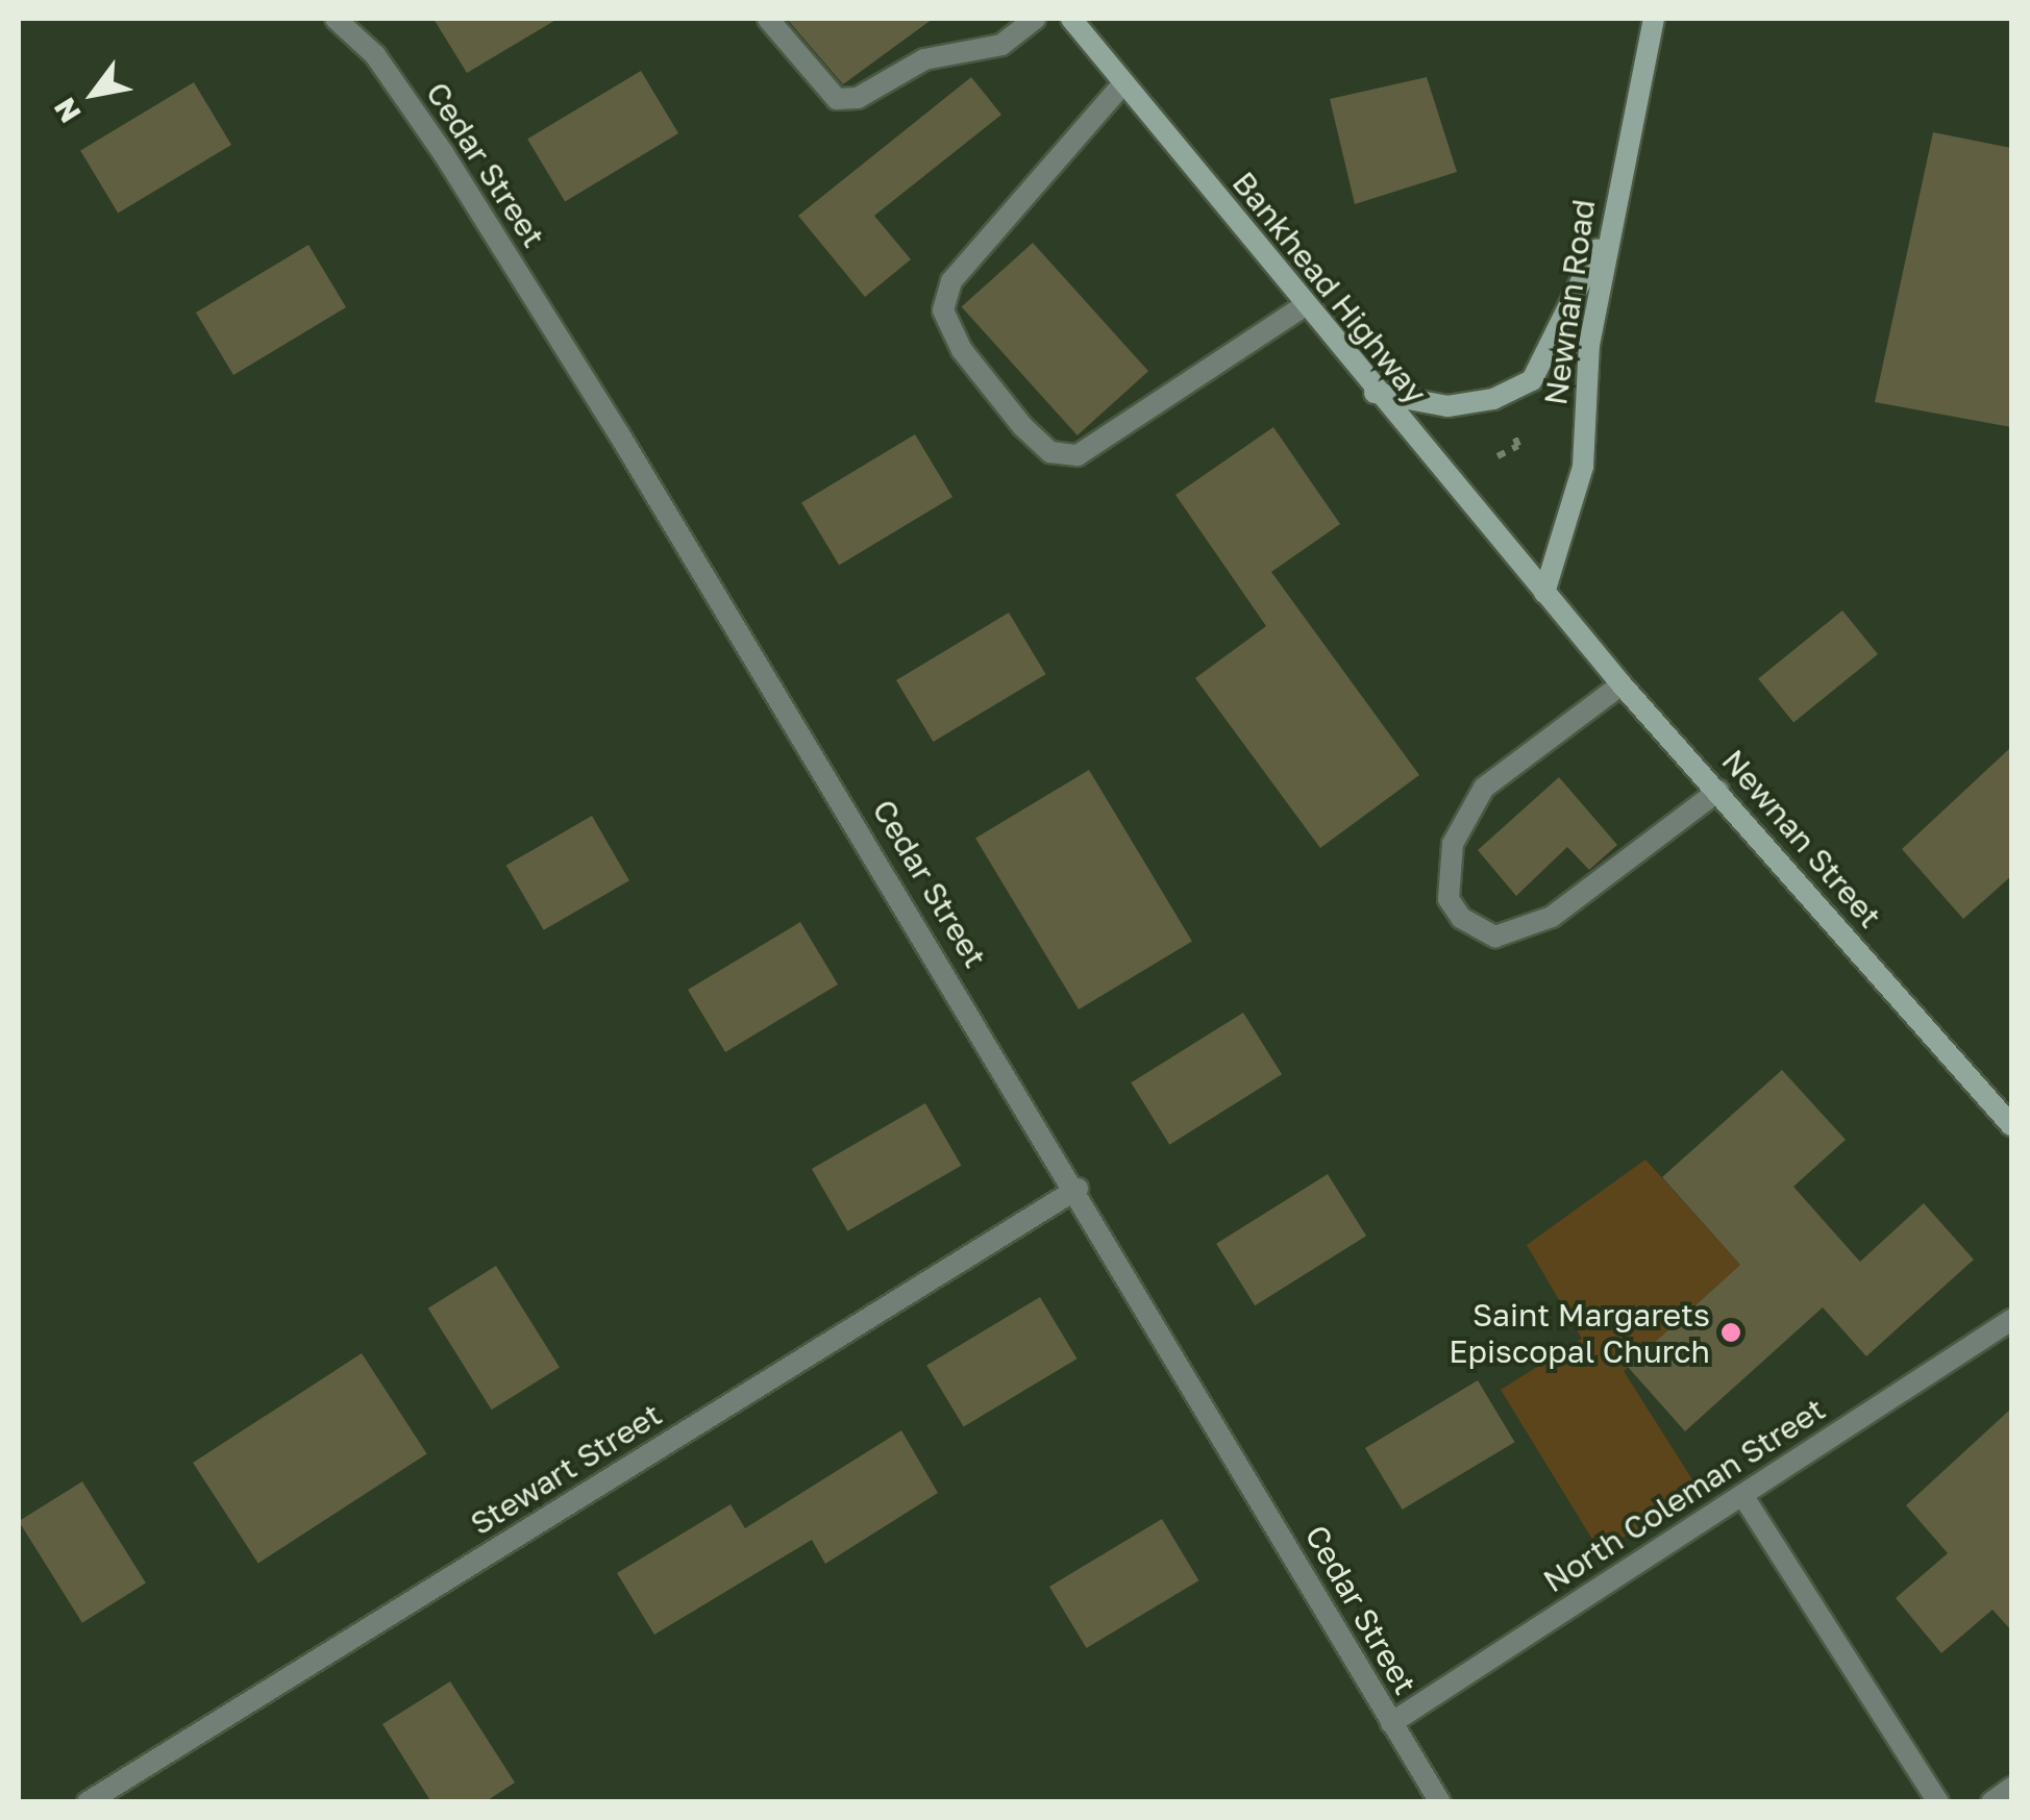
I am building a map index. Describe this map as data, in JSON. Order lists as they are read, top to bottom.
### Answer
{
  "streets": {
    "main road": ["Bankhead Highway", "Newnan Road", "Newnan Street"],
    "street": ["Cedar Street", "Stewart Street", "North Coleman Street"]
  },
  "crossings": [
    ["Cedar Street", "Stewart Street"],
    ["Cedar Street", "North Coleman Street"],
    ["Bankhead Highway", "Newnan Road"],
    ["Bankhead Highway", "Newnan Street"],
    ["Newnan Road", "Newnan Street"]
  ],
  "places": ["Saint Margarets Episcopal Church"],
  "north": "bottom left"
}
